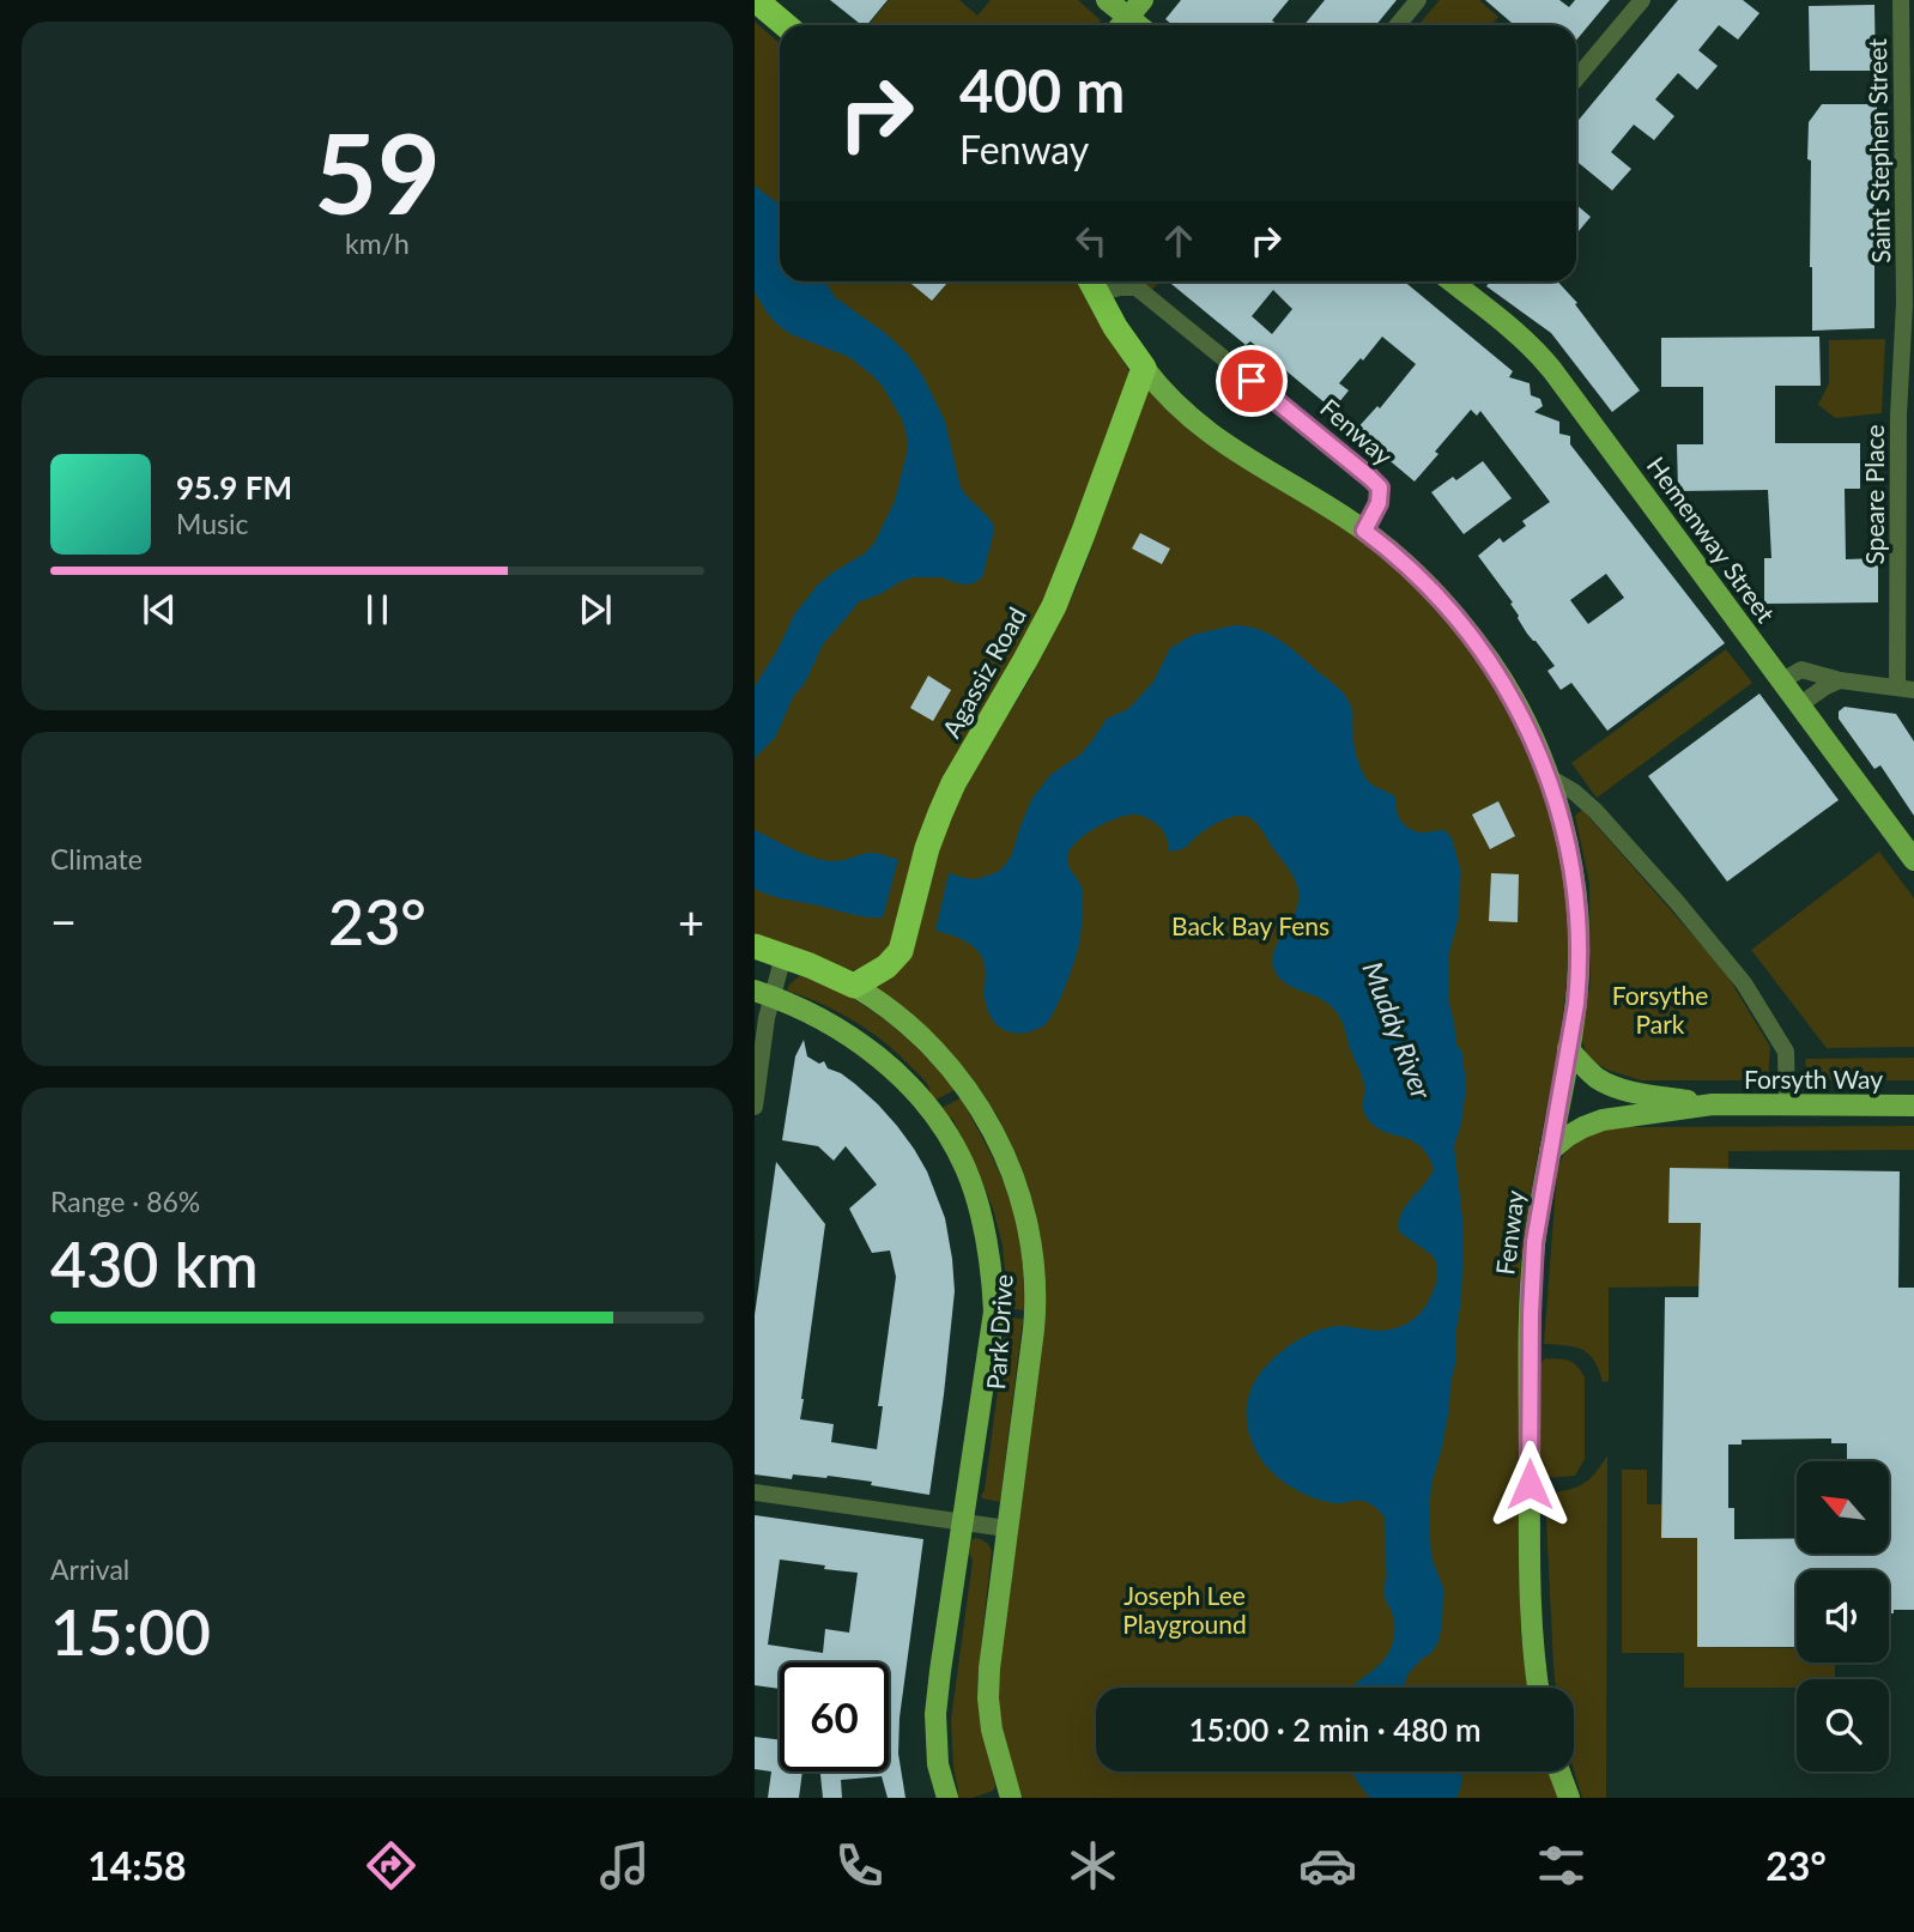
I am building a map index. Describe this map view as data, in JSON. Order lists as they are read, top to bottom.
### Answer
{
  "streets": {
    "highway": ["Fenway", "Agassiz Road", "Park Drive"],
    "main road": ["Hemenway Street", "Forsyth Way"],
    "street": ["Saint Stephen Street", "Speare Place"]
  },
  "crossings": [
    ["Saint Stephen Street", "Speare Place"],
    ["Fenway", "Agassiz Road"],
    ["Fenway", "Forsyth Way"],
    ["Agassiz Road", "Park Drive"]
  ],
  "water": ["Muddy River"],
  "parks": ["Back Bay Fens", "Forsythe Park", "Joseph Lee Playground"],
  "north": "top left",
  "page": {
    "tile": [
      ["59", "km/h"],
      "Climate",
      ["Range · 86%", "430 km"],
      ["Arrival", "15:00"]
    ],
    "turn": ["400 m", "Fenway"],
    "song": ["95.9 FM", "Music"],
    "heat": ["−", "23°", "+"],
    "limit": "60",
    "trip": "15:00 · 2 min · 480 m",
    "tabs": ["14:58", "23°"]
  }
}
